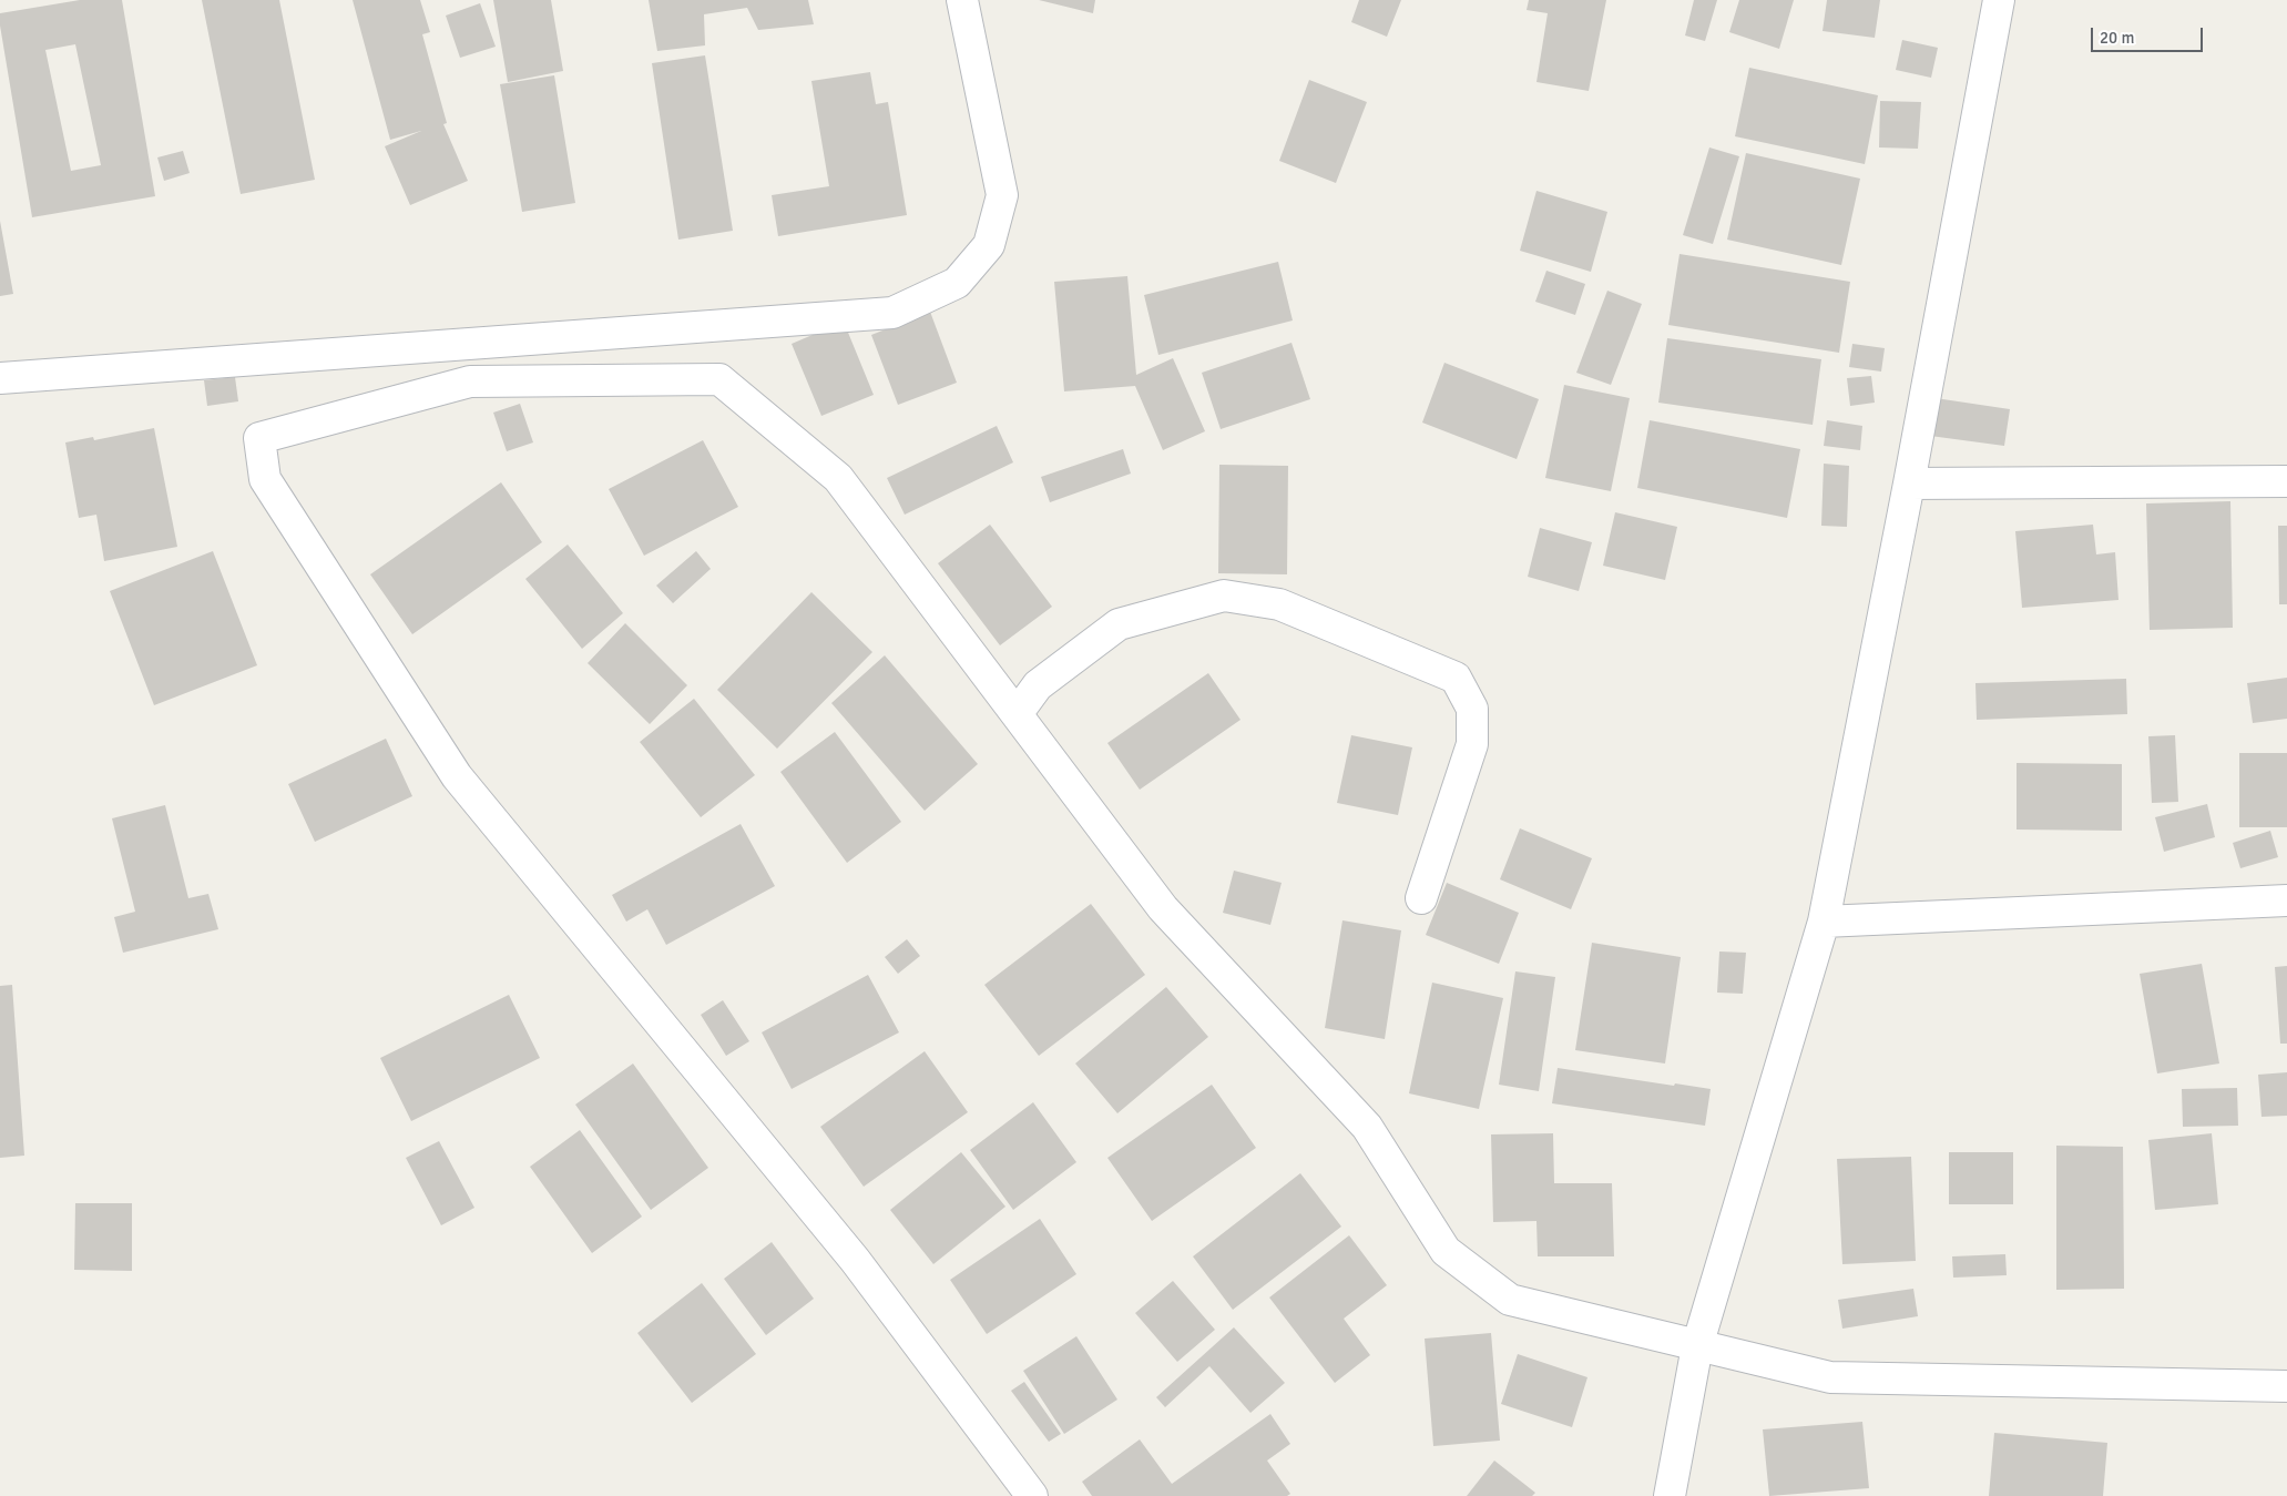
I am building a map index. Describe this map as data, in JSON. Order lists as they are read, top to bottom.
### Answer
{
  "scale_bar": "20 m"
}
